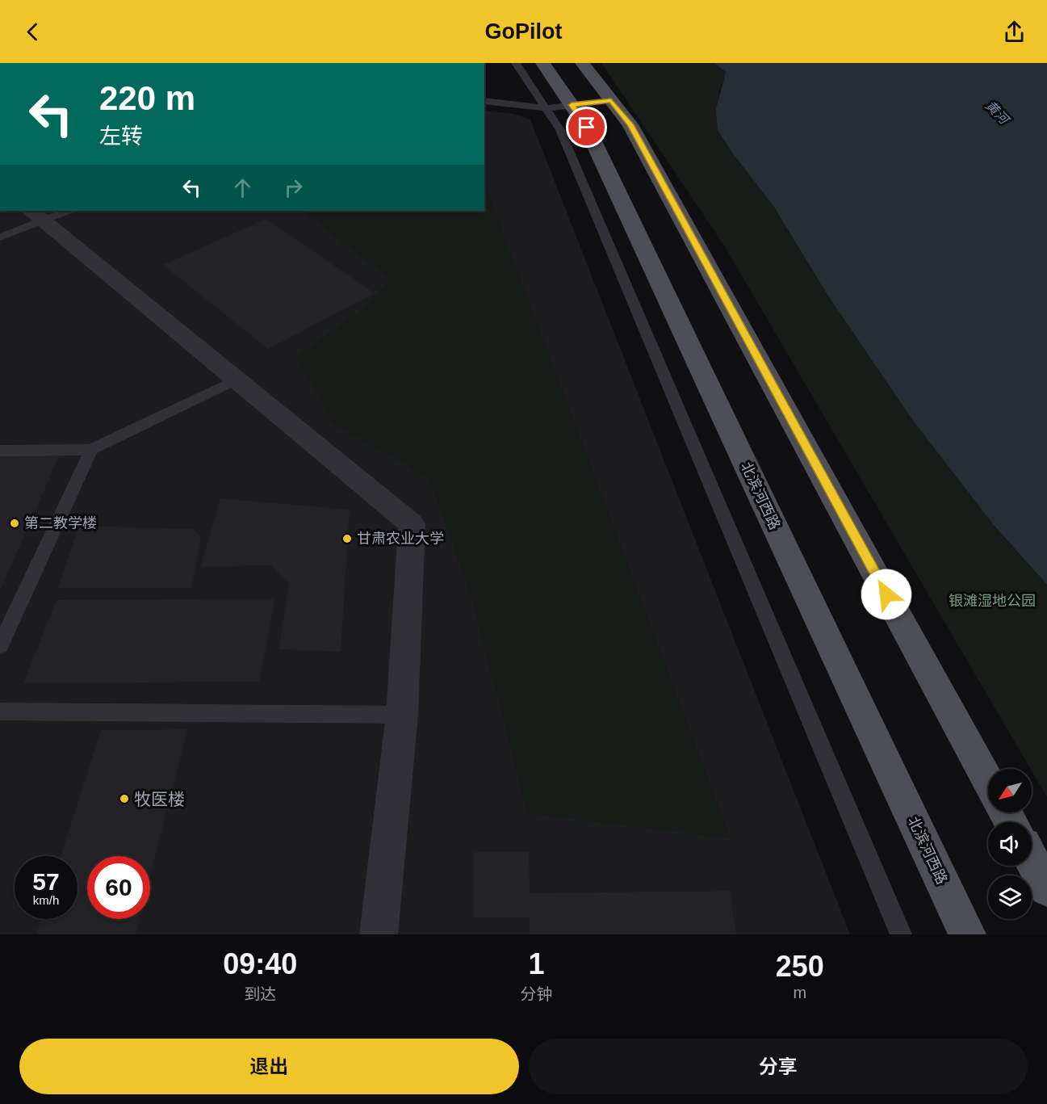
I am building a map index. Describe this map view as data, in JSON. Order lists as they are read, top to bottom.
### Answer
{
  "streets": {
    "main road": ["北滨河西路"]
  },
  "water": ["黄河"],
  "parks": ["银滩湿地公园"],
  "places": ["第二教学楼", "甘肃农业大学", "牧医楼"],
  "north": "bottom left",
  "page": {
    "header": "GoPilot",
    "turn": ["220 m", "左转"],
    "speed": "57 km/h",
    "limit": "60",
    "eta": [
      "09:40",
      "到达",
      "1",
      "分钟",
      "250",
      "m"
    ],
    "buttons": ["退出", "分享"]
  }
}
